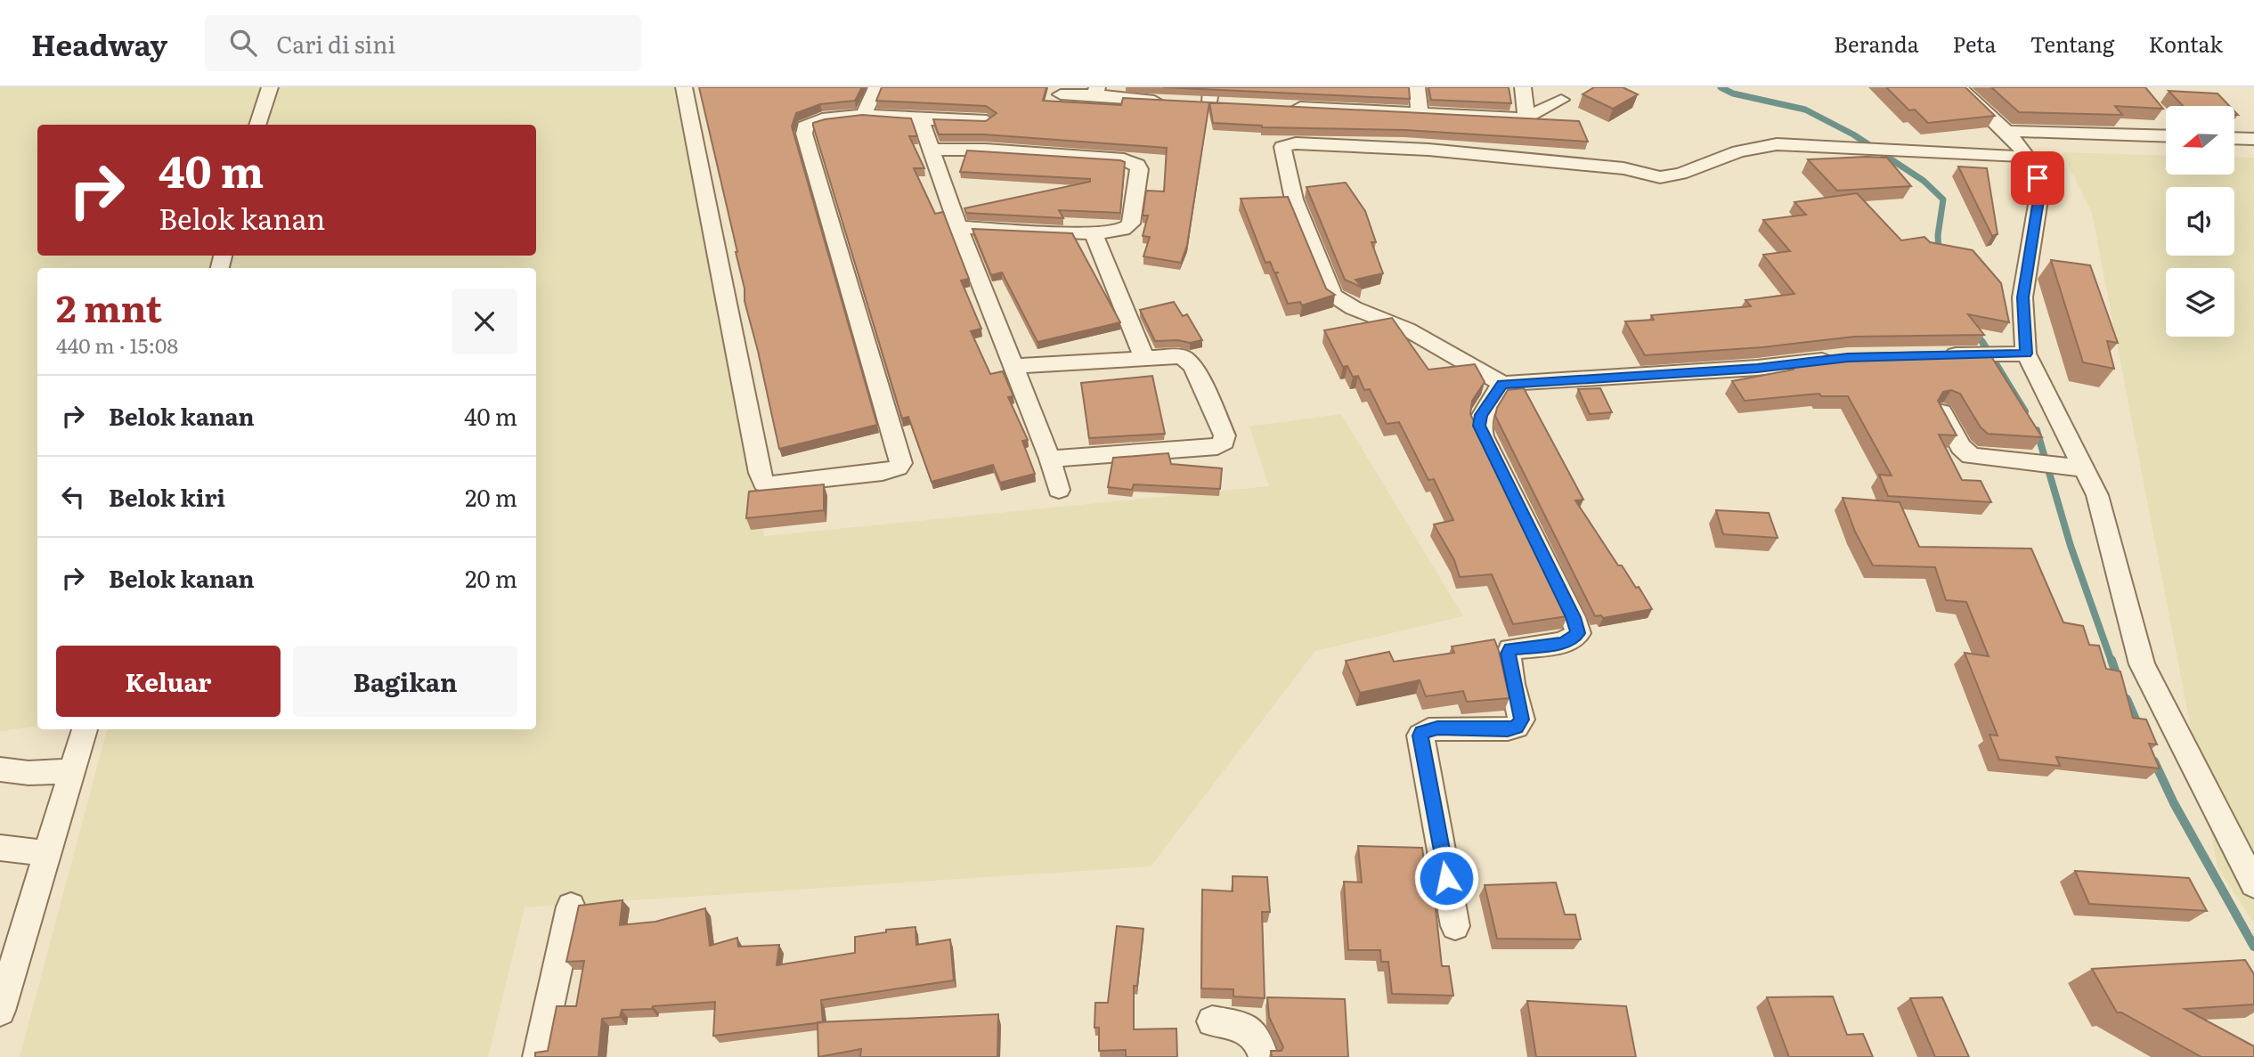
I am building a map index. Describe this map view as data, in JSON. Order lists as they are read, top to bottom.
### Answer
{
  "north": "left",
  "page": {
    "header": "Headway",
    "search": "Cari di sini",
    "nav": [
      "Beranda",
      "Peta",
      "Tentang",
      "Kontak"
    ],
    "turn": ["40 m", "Belok kanan"],
    "heading": ["2 mnt", "440 m · 15:08"],
    "list": [
      {
        "name": "Belok kanan",
        "value": "40 m"
      },
      {
        "name": "Belok kiri",
        "value": "20 m"
      },
      {
        "name": "Belok kanan",
        "value": "20 m"
      }
    ],
    "buttons": ["Keluar", "Bagikan"]
  }
}
